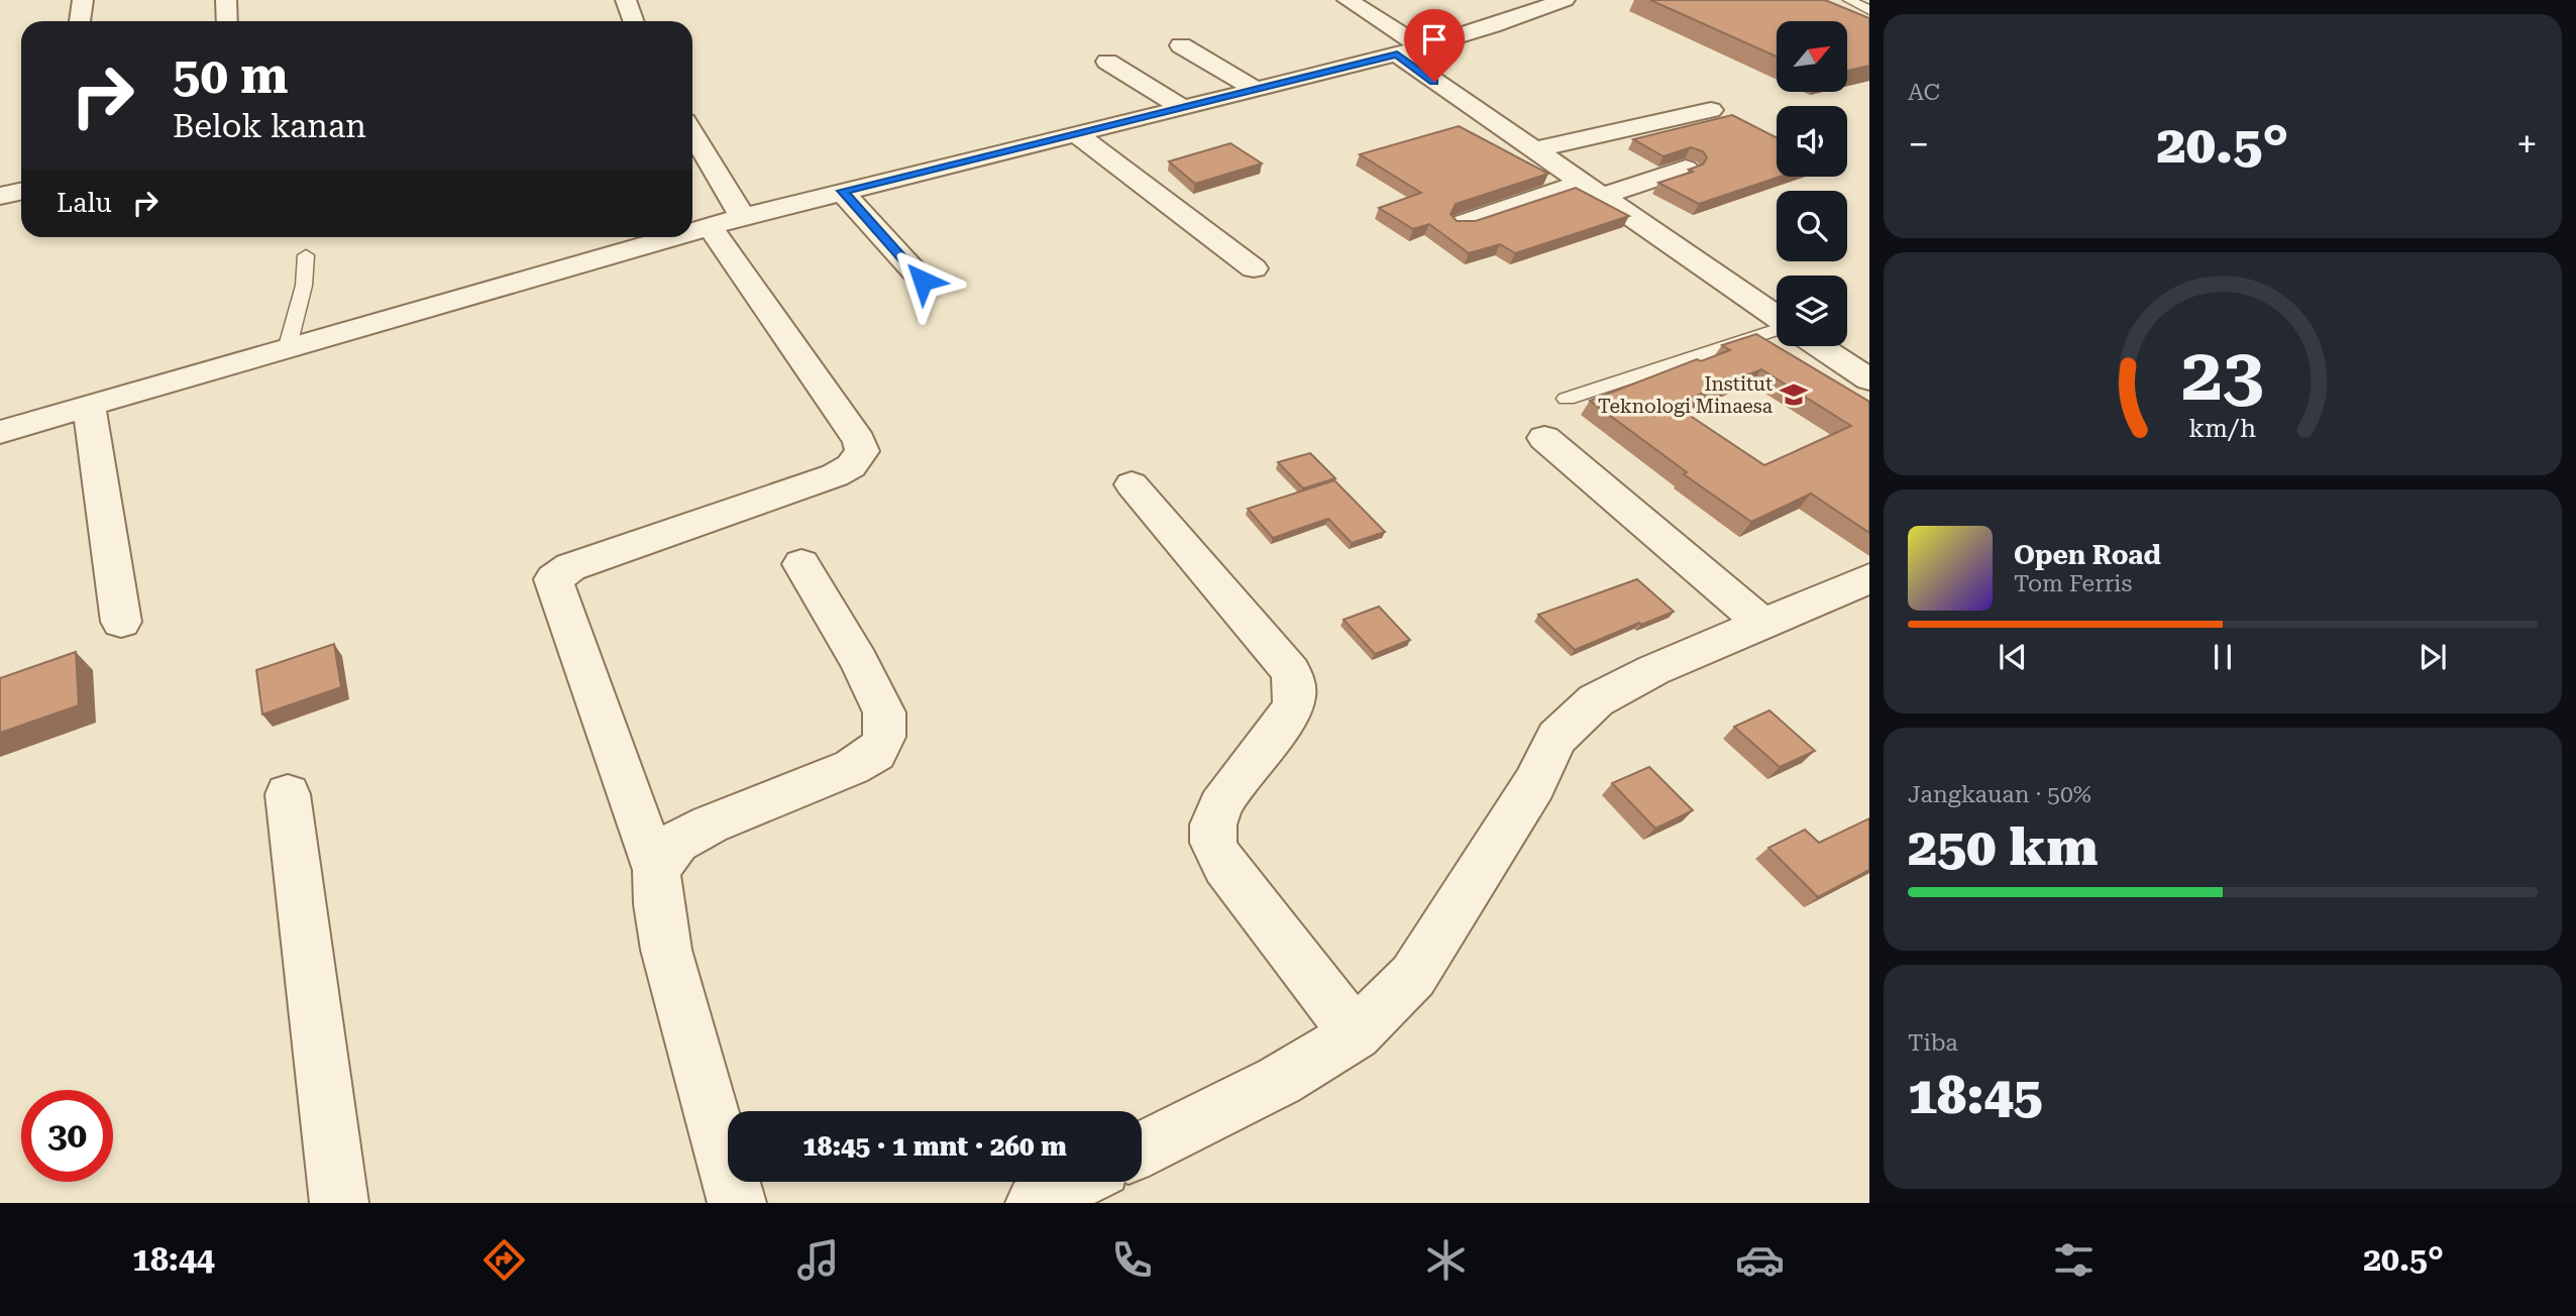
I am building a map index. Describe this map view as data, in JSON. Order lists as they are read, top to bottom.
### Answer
{
  "places": {
    "school or university": ["Institut Teknologi Minaesa"]
  },
  "north": "top right",
  "page": {
    "tile": [
      "AC",
      ["Jangkauan · 50%", "250 km"],
      ["Tiba", "18:45"]
    ],
    "turn": ["50 m", "Belok kanan"],
    "heat": ["−", "20.5°", "+"],
    "then": "Lalu",
    "song": ["Open Road", "Tom Ferris"],
    "limit": "30",
    "trip": "18:45 · 1 mnt · 260 m",
    "tabs": ["18:44", "20.5°"],
    "gauge": ["23", "km/h"]
  }
}
